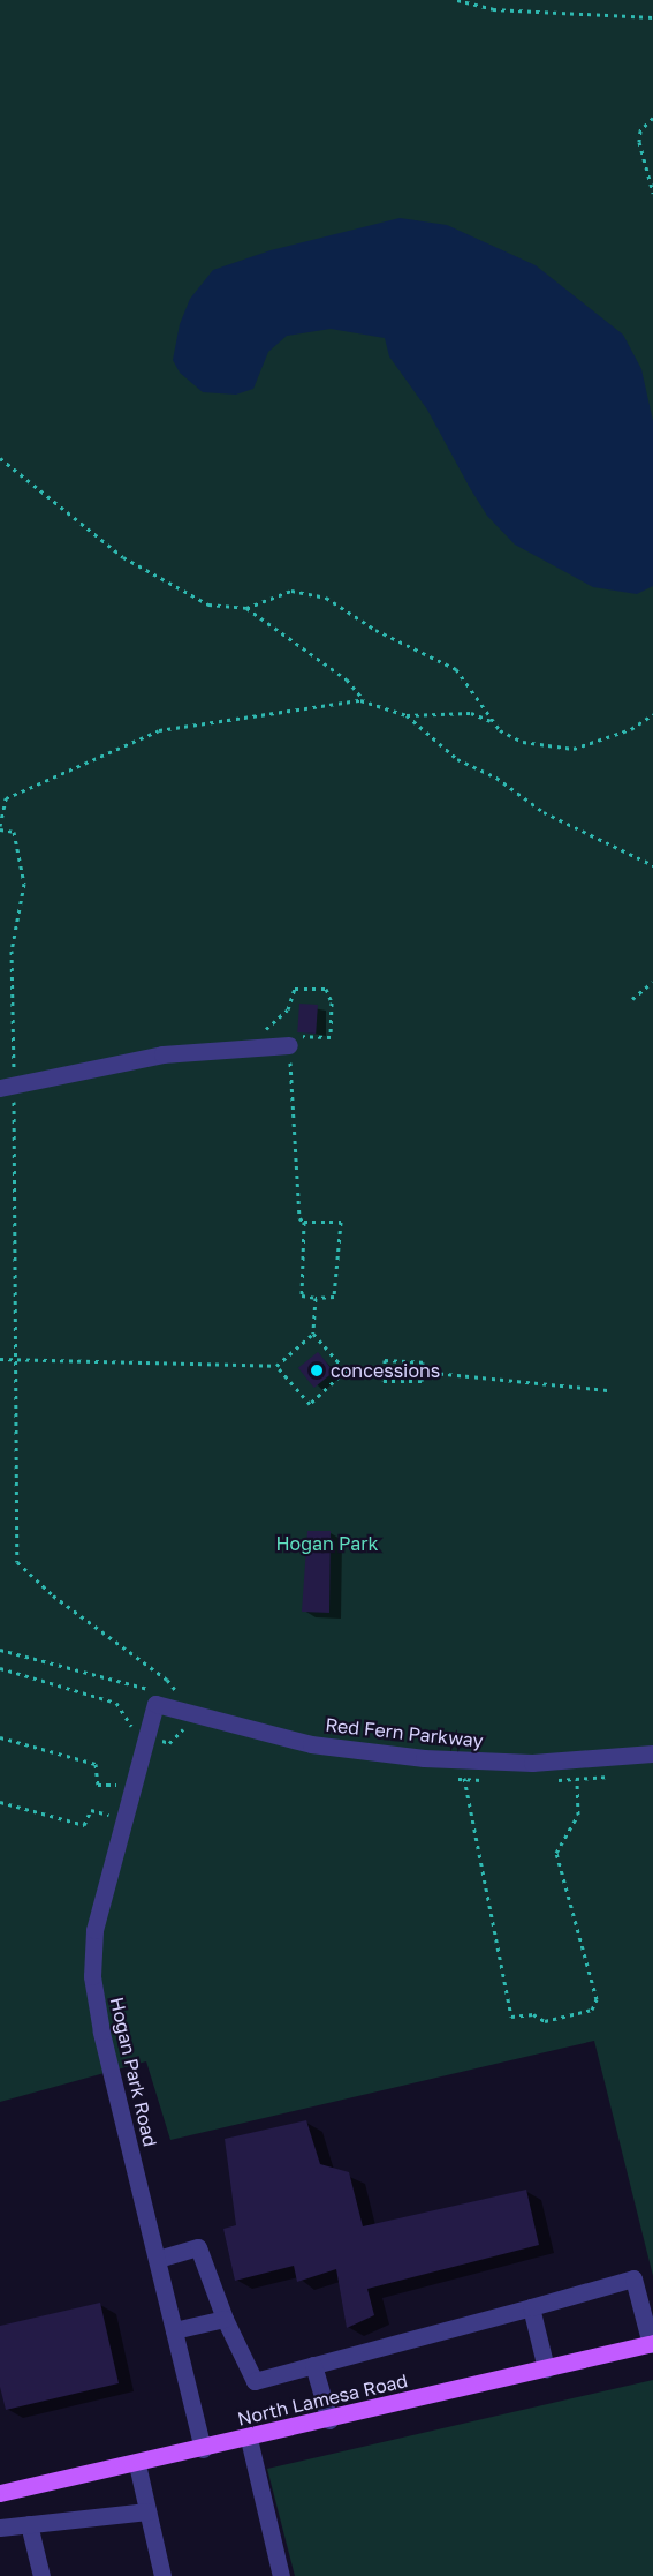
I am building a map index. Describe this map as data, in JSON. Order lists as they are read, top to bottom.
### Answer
{
  "streets": {
    "main road": ["North Lamesa Road"],
    "street": ["Red Fern Parkway", "Hogan Park Road"]
  },
  "crossings": [
    ["Red Fern Parkway", "Hogan Park Road"],
    ["Hogan Park Road", "North Lamesa Road"]
  ],
  "parks": ["Hogan Park"],
  "places": ["concessions"]
}
